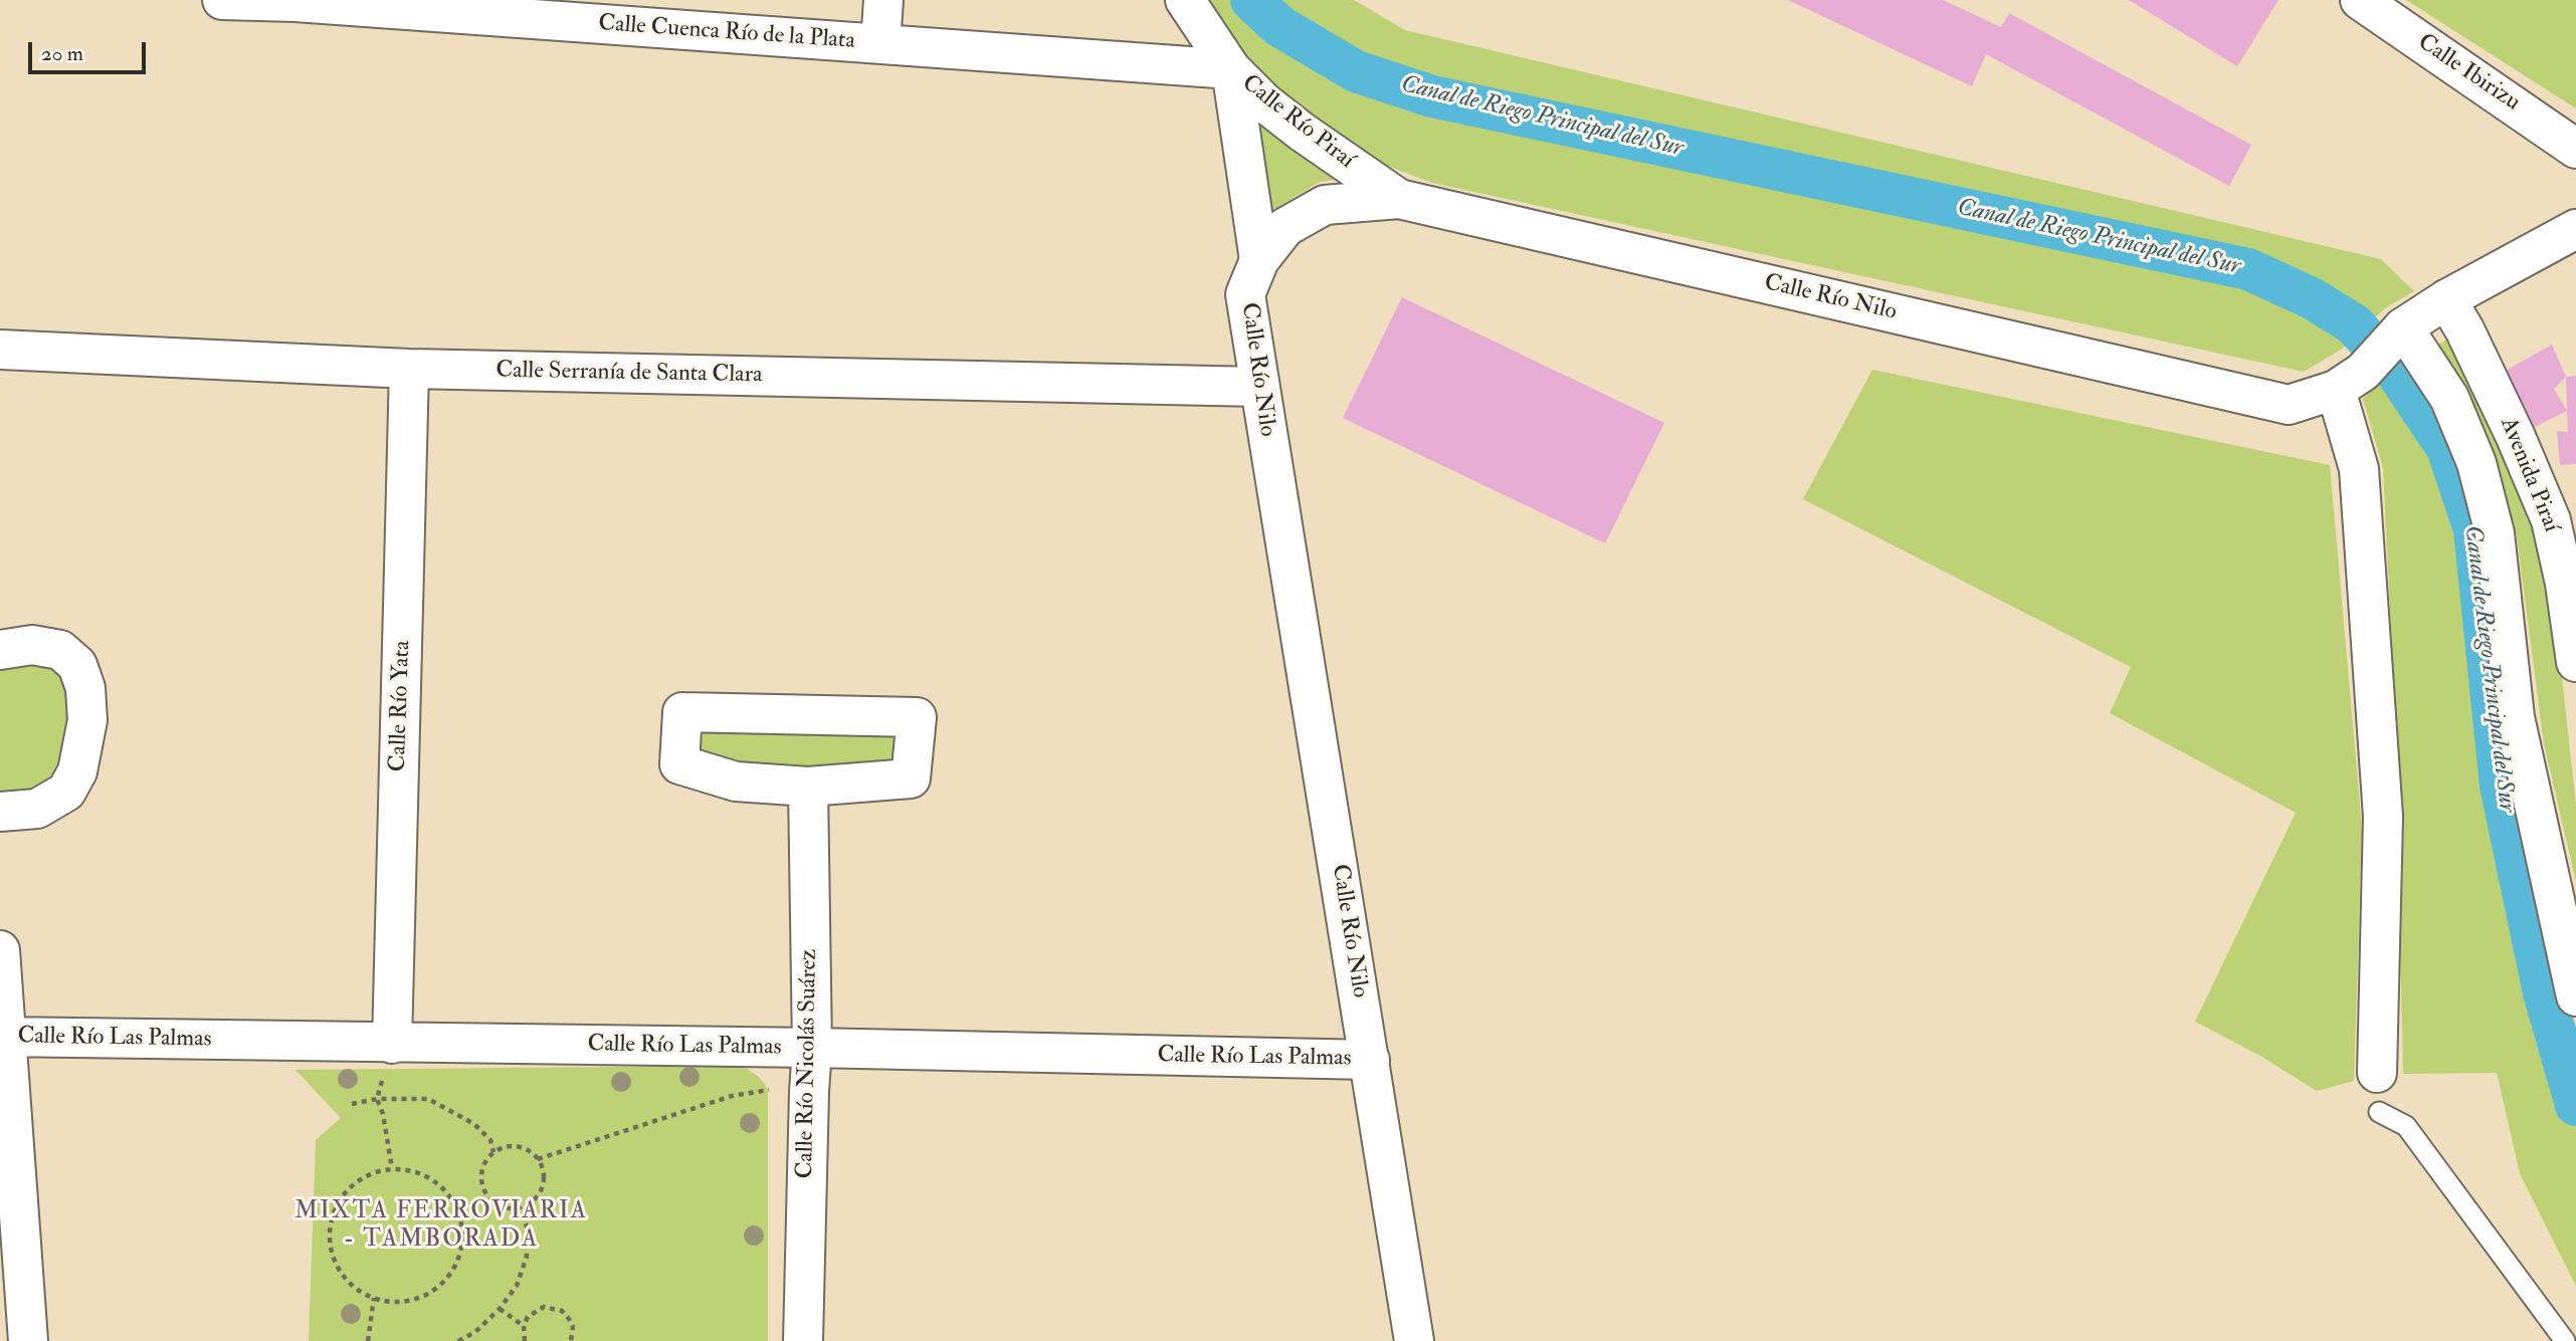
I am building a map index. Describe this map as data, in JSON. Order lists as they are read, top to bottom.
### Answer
{
  "streets": {
    "street": [
      "Calle Cuenca Río de la Plata",
      "Calle Ibirizu",
      "Calle Río Piraí",
      "Calle Río Nilo",
      "Calle Serranía de Santa Clara",
      "Avenida Piraí",
      "Calle Río Yata",
      "Calle Río Las Palmas",
      "Calle Río Nicolás Suárez"
    ]
  },
  "crossings": [
    ["Calle Cuenca Río de la Plata", "Calle Río Piraí"],
    ["Calle Río Piraí", "Calle Río Nilo"],
    ["Calle Río Nilo", "Calle Serranía de Santa Clara"],
    ["Calle Río Nilo", "Calle Río Las Palmas"],
    ["Calle Serranía de Santa Clara", "Calle Río Yata"],
    ["Calle Río Yata", "Calle Río Las Palmas"],
    ["Calle Río Las Palmas", "Calle Río Nicolás Suárez"]
  ],
  "districts": ["MIXTA FERROVIARIA - TAMBORADA"],
  "water": ["Canal de Riego Principal del Sur"],
  "scale_bar": "20 m"
}
